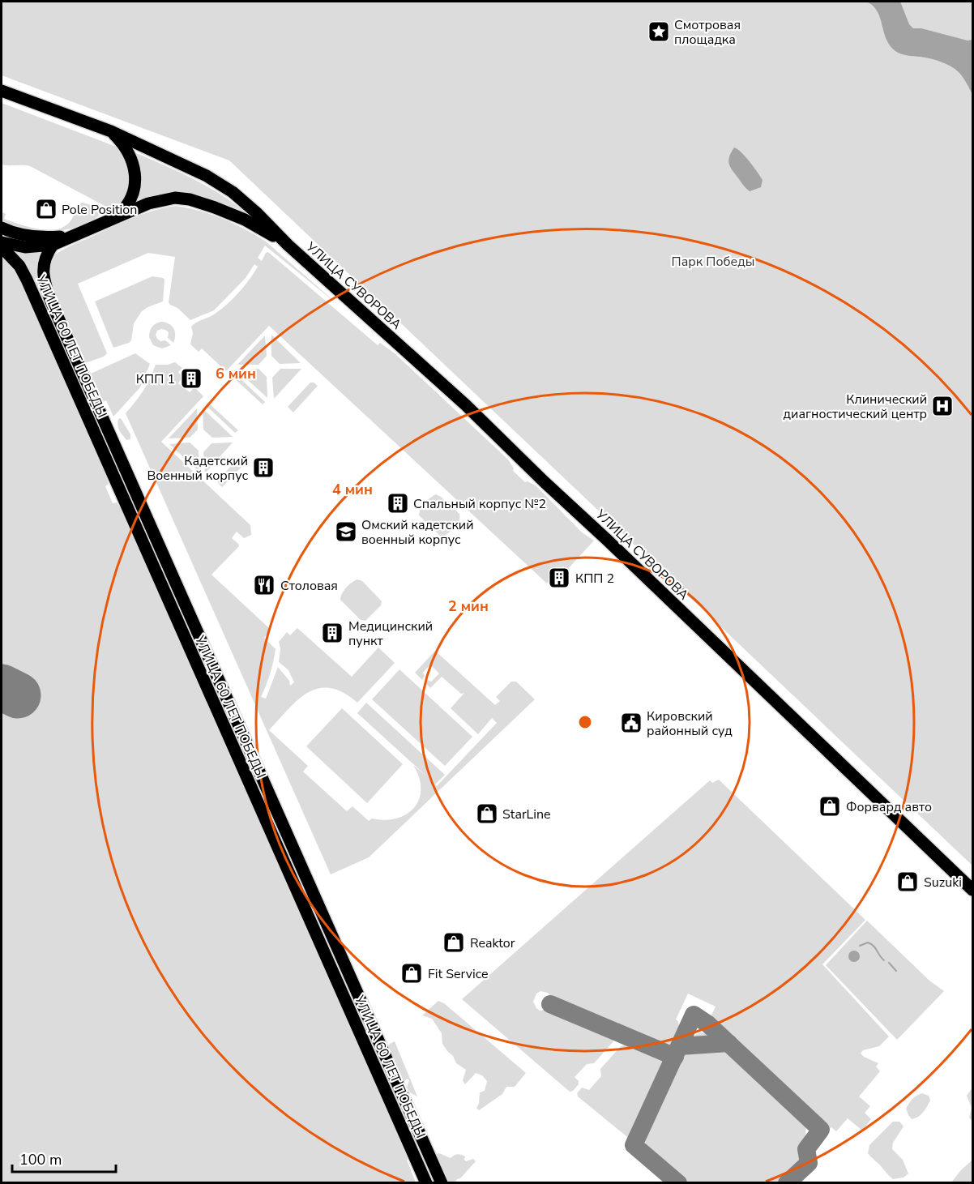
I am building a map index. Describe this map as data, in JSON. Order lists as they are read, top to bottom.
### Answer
{
  "streets": {
    "main road": ["УЛИЦА СУВОРОВА", "УЛИЦА 60 ЛЕТ ПОБЕДЫ"]
  },
  "parks": ["Парк Победы"],
  "places": {
    "place": ["Смотровая площадка"],
    "shop": [
      "Pole Position",
      "Форвард авто",
      "StarLine",
      "Suzuki",
      "Reaktor",
      "Fit Service"
    ],
    "building": [
      "КПП 1",
      "Кадетский Военный корпус",
      "Спальный корпус №2",
      "КПП 2",
      "Медицинский пункт"
    ],
    "hospital": ["Клинический диагностический центр"],
    "school or university": ["Омский кадетский военный корпус"],
    "restaurant": ["Столовая"],
    "public building": ["Кировский районный суд"]
  },
  "scale_bar": "100 m",
  "rings": ["6 мин", "4 мин", "2 мин"]
}
